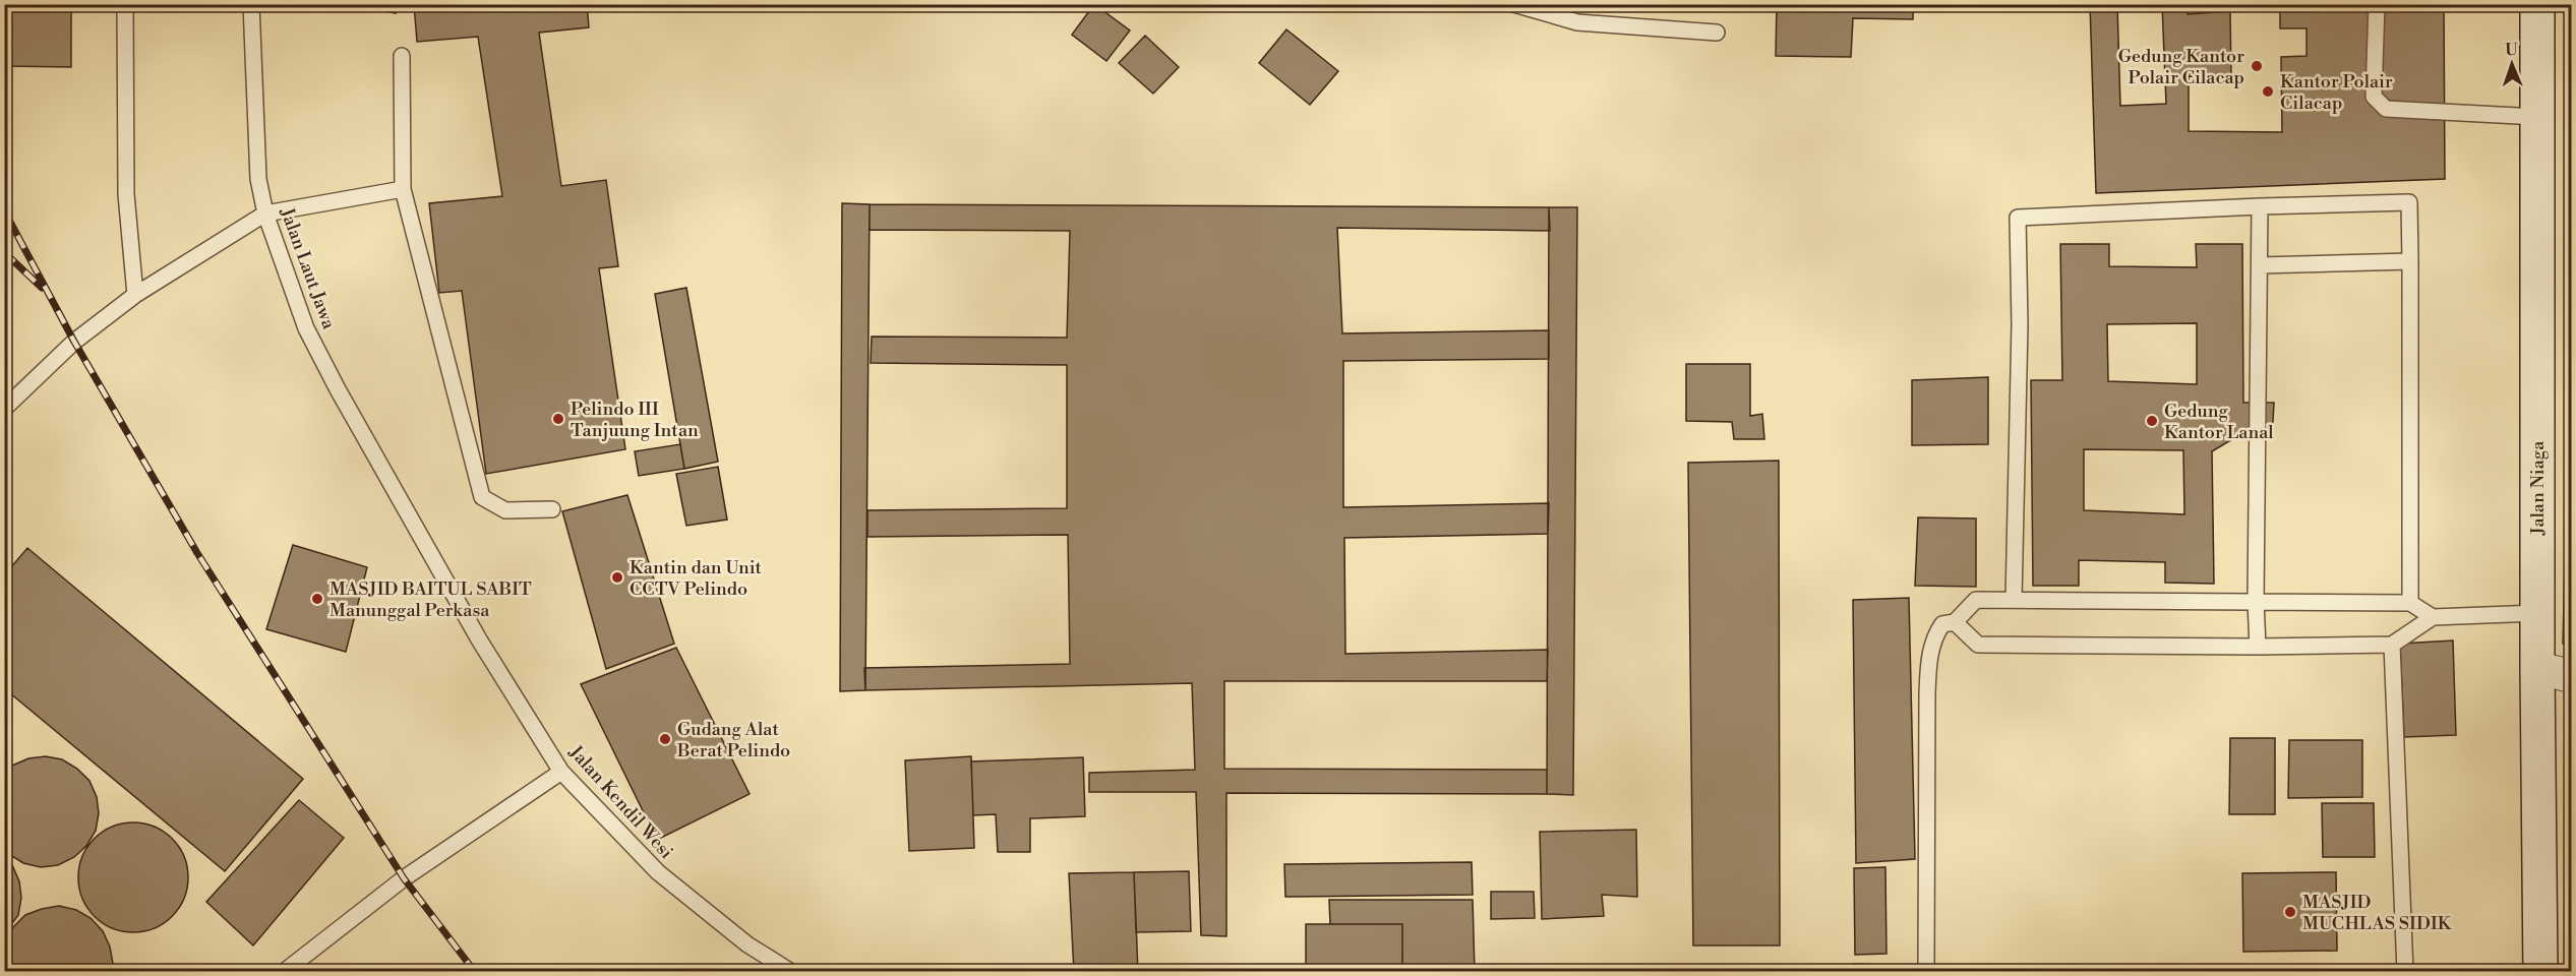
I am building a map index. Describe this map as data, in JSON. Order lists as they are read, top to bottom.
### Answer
{
  "streets": {
    "main road": ["Jalan Niaga"],
    "lane": ["Jalan Laut Jawa", "Jalan Kendil Wesi"]
  },
  "crossings": [
    ["Jalan Laut Jawa", "Jalan Kendil Wesi"]
  ],
  "places": [
    "Gedung Kantor Polair Cilacap",
    "Kantor Polair Cilacap",
    "Pelindo III Tanjuung Intan",
    "Gedung Kantor Lanal",
    "Kantin dan Unit CCTV Pelindo",
    "MASJID BAITUL SABIT Manunggal Perkasa",
    "Gudang Alat Berat Pelindo",
    "MASJID MUCHLAS SIDIK"
  ],
  "north": "top"
}
